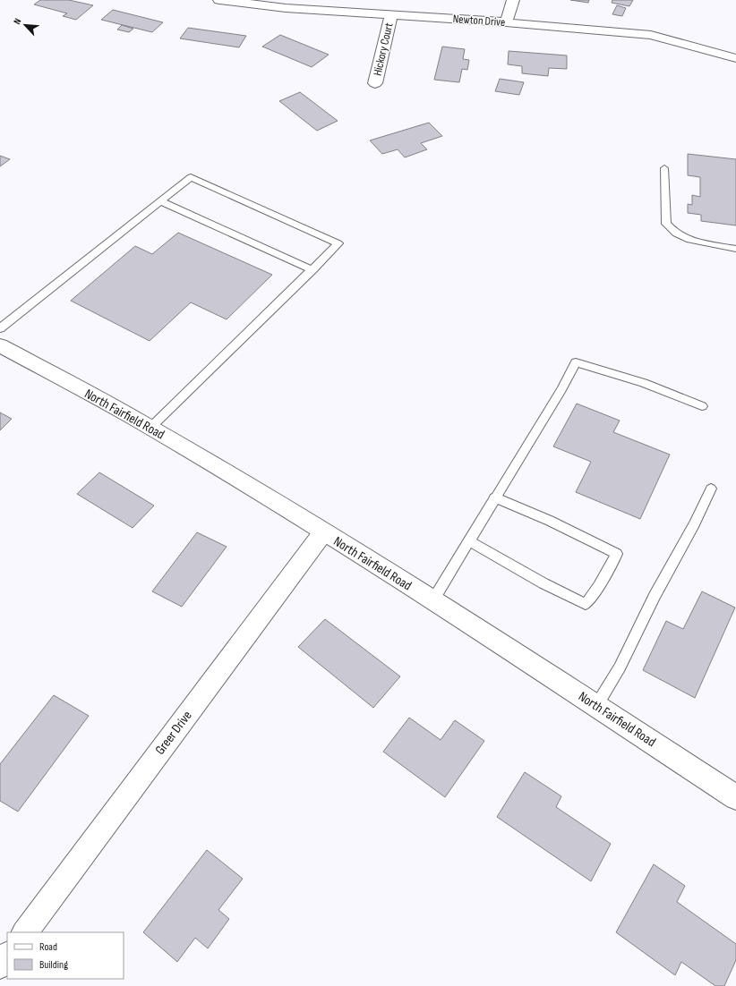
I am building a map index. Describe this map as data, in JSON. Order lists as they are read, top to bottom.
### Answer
{
  "streets": {
    "street": [
      "Newton Drive",
      "Hickory Court",
      "North Fairfield Road",
      "Greer Drive"
    ]
  },
  "crossings": [
    ["Newton Drive", "Hickory Court"],
    ["North Fairfield Road", "Greer Drive"]
  ],
  "legend": ["Road", "Building"],
  "north": "top left"
}
